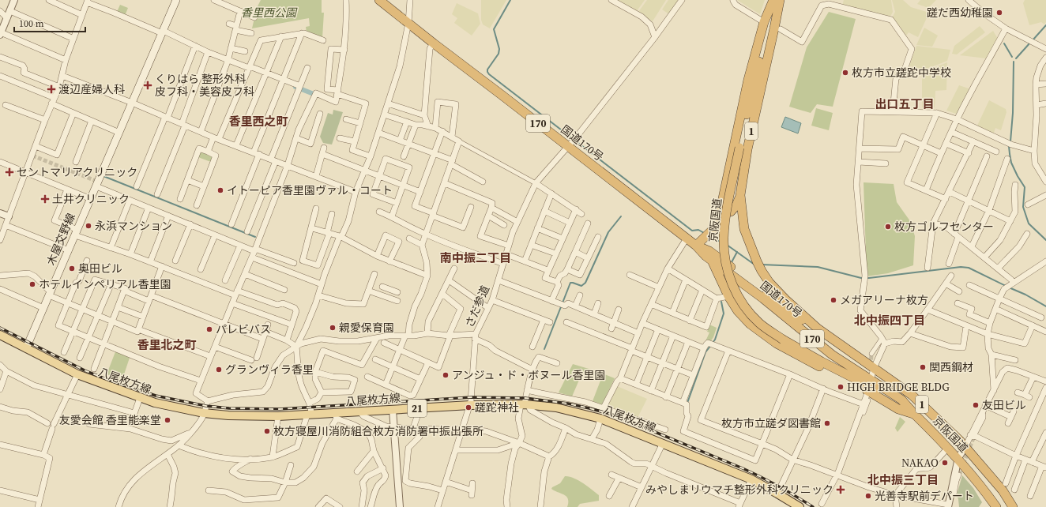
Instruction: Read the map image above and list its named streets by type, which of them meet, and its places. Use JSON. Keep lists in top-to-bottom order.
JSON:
{
  "streets": {
    "highway": [
      "170",
      "1",
      "国道170号",
      "京阪国道"
    ],
    "main road": ["木屋交野線", "八尾枚方線", "21"],
    "street": ["さだ参道"]
  },
  "crossings": [
    ["国道170号", "京阪国道"],
    ["国道170号", "さだ参道"],
    ["木屋交野線", "八尾枚方線"],
    ["さだ参道", "八尾枚方線"]
  ],
  "districts": [
    "出口五丁目",
    "香里西之町",
    "南中振二丁目",
    "北中振四丁目",
    "香里北之町",
    "北中振三丁目"
  ],
  "parks": ["香里西公園"],
  "places": {
    "other": [
      "蹉だ西幼稚園",
      "枚方市立蹉跎中学校",
      "イトーピア香里園ヴァル・コート",
      "永浜マンション",
      "枚方ゴルフセンター",
      "奥田ビル",
      "ホテルインペリアル香里園",
      "メガアリーナ枚方",
      "親愛保育園",
      "パレビバス",
      "関西鋼材",
      "グランヴィラ香里",
      "アンジュ・ド・ボヌール香里園",
      "HIGH BRIDGE BLDG",
      "友田ビル",
      "蹉跎神社",
      "友愛会館 香里能楽堂",
      "枚方市立蹉ダ図書館",
      "枚方寝屋川消防組合枚方消防署中振出張所",
      "NAKAO",
      "光善寺駅前デパート"
    ],
    "health": [
      "くりはら 整形外科 皮フ科・美容皮フ科",
      "渡辺産婦人科",
      "セントマリアクリニック",
      "土井クリニック",
      "みやしまリウマチ整形外科クリニック"
    ]
  },
  "scale_bar": "100 m"
}
